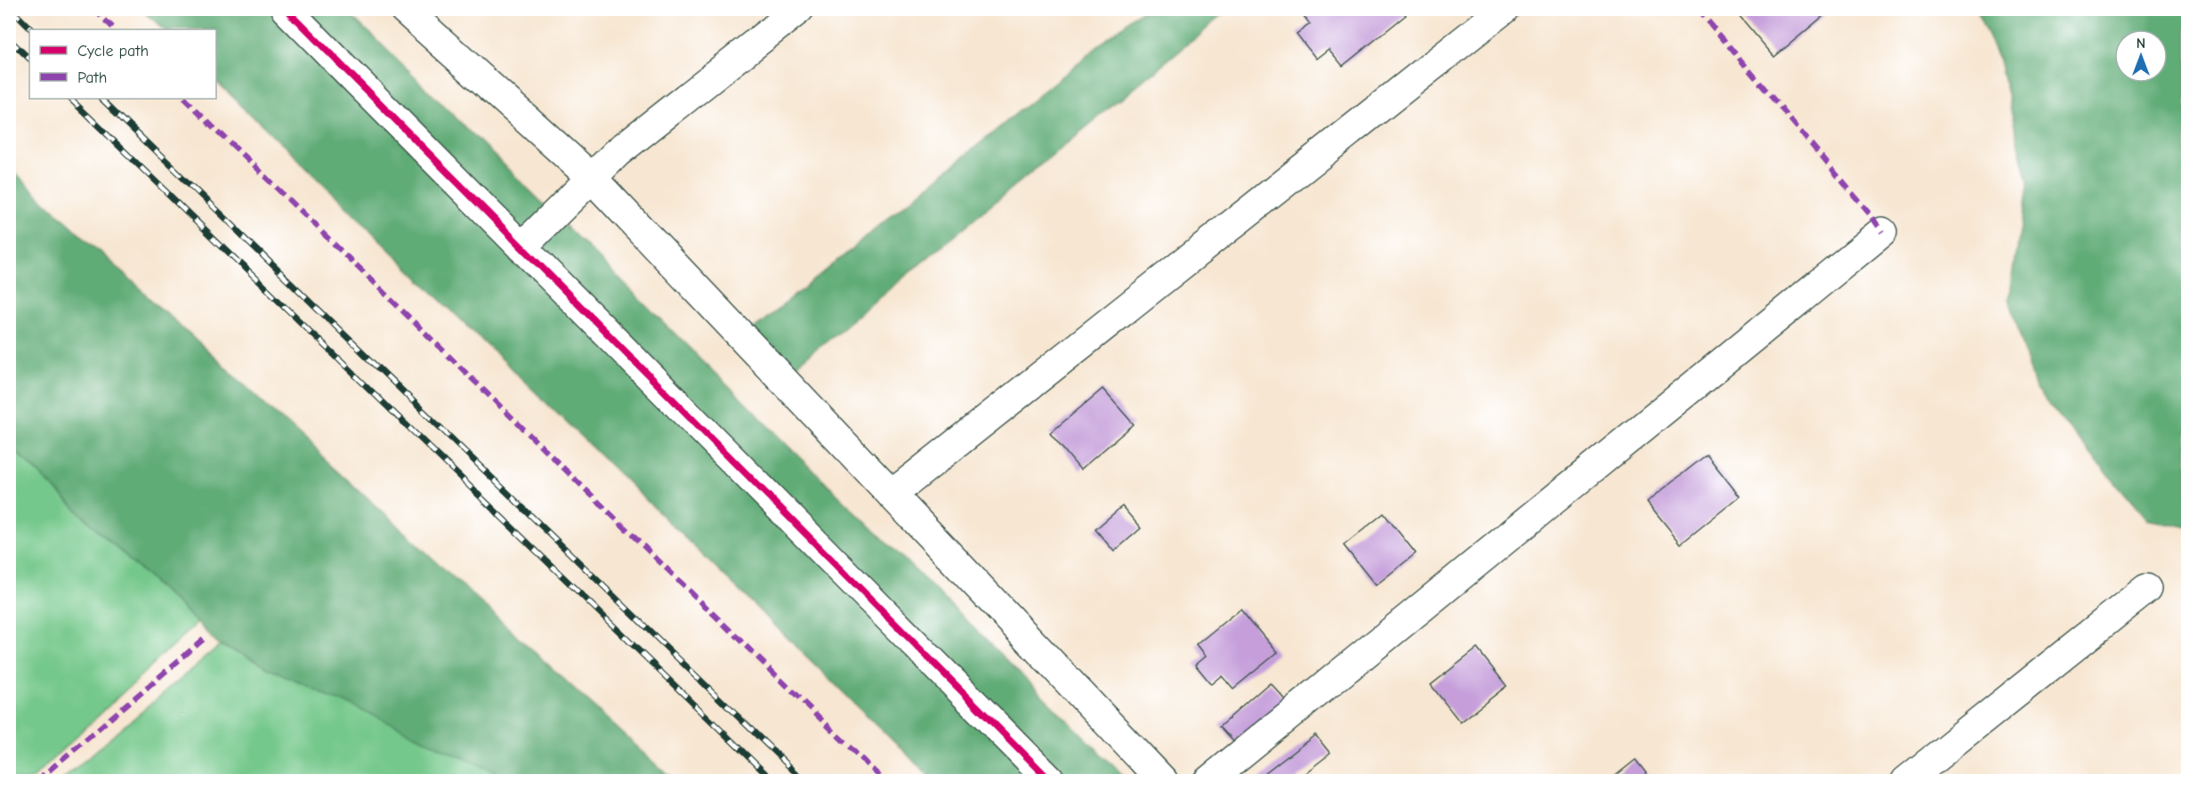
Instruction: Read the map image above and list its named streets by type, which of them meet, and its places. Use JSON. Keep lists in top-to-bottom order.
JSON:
{
  "legend": ["Cycle path", "Path"],
  "north": "top"
}
